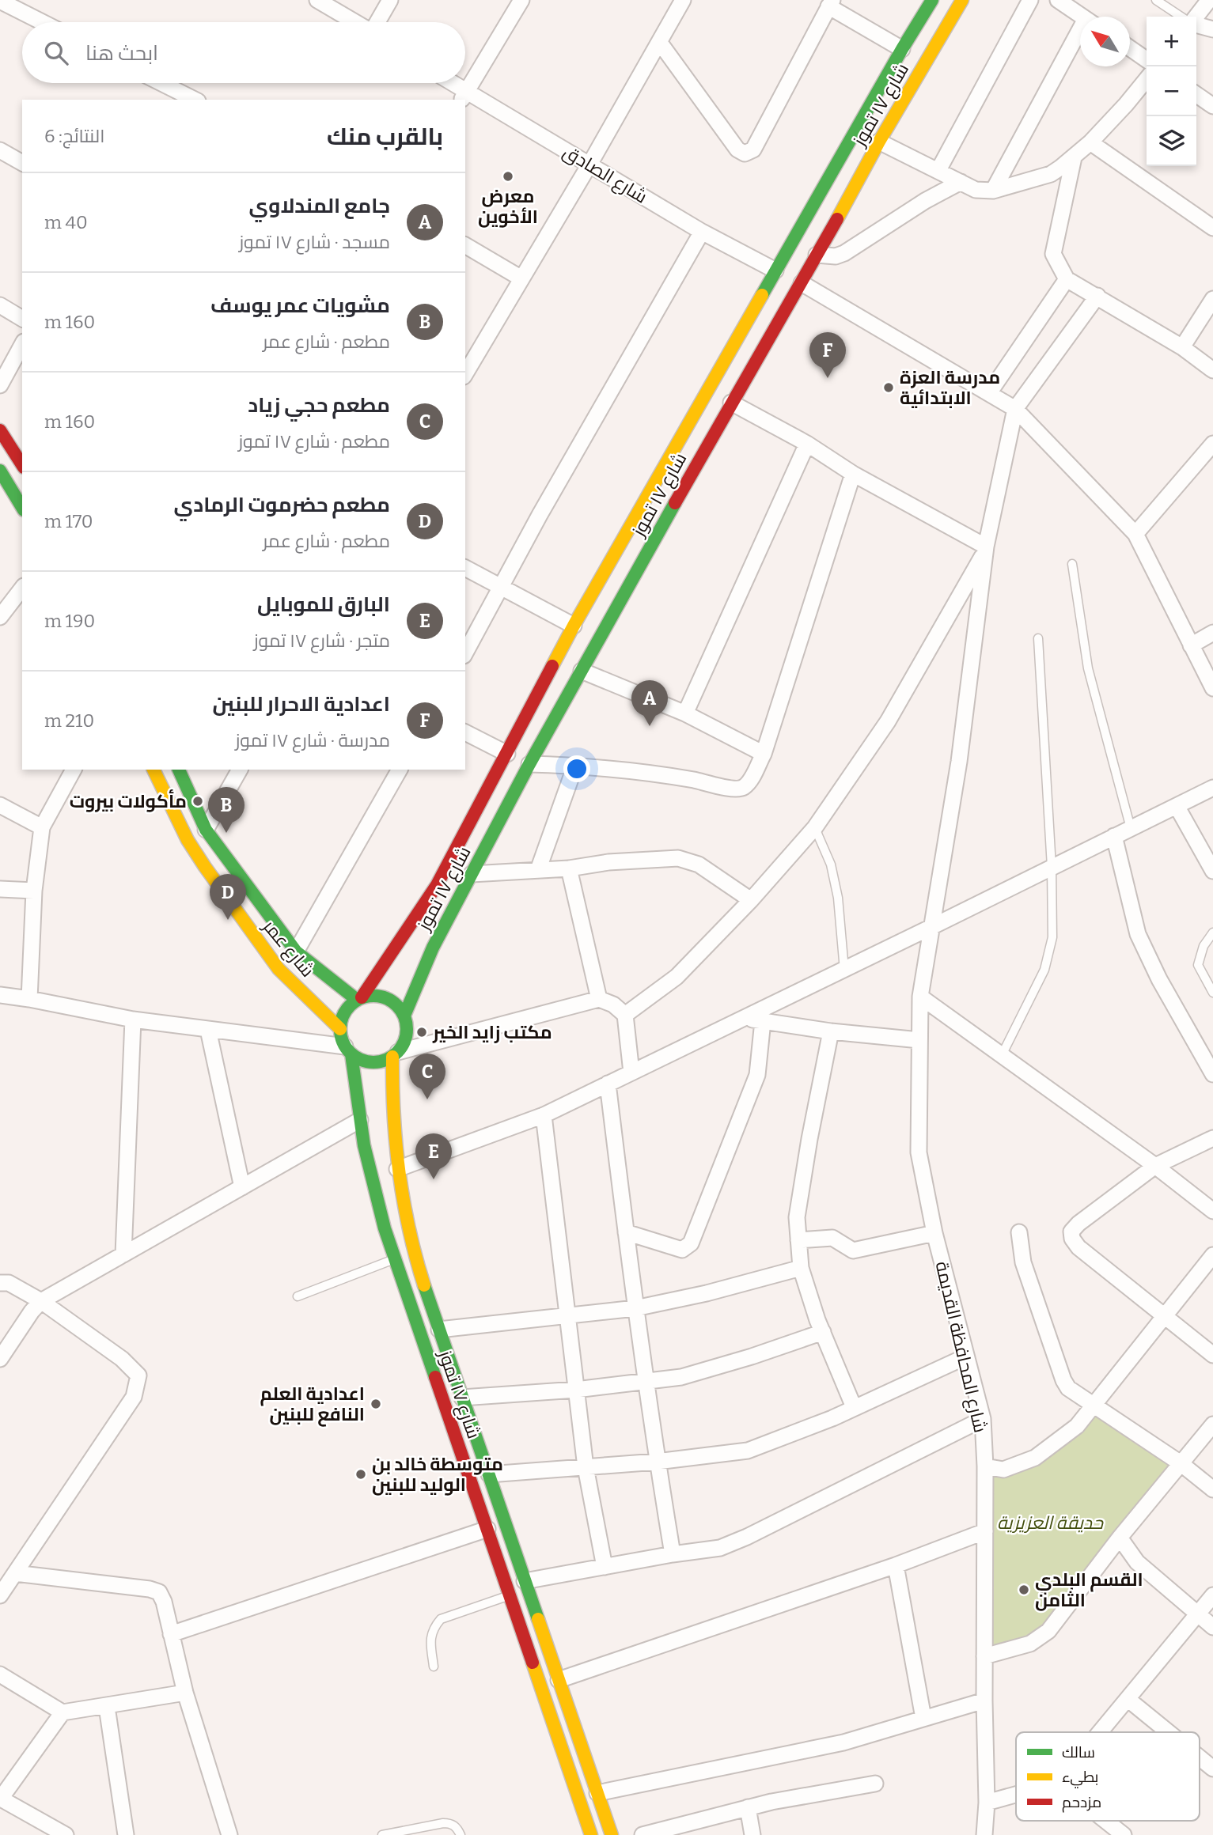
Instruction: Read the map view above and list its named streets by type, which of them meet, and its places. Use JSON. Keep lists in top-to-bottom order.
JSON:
{
  "streets": {
    "main road": ["شارع ١٧ تموز", "شارع عمر"],
    "street": ["شارع الصادق", "شارع المحافظة القديمة"]
  },
  "crossings": [
    ["شارع ١٧ تموز", "شارع الصادق"],
    ["شارع ١٧ تموز", "شارع عمر"]
  ],
  "parks": ["حديقة العزيزية"],
  "places": [
    "معرض الأخوين",
    "مدرسة العزة الابتدائية",
    "مأكولات بيروت",
    "مكتب زايد الخير",
    "اعدادية العلم النافع للبنين",
    "متوسطة خالد بن الوليد للبنين",
    "القسم البلدي الثامن"
  ],
  "legend": ["سالك", "بطيء", "مزدحم"],
  "north": "top left",
  "page": {
    "map_buttons": ["+", "−"],
    "search": "ابحث هنا",
    "heading": ["بالقرب منك", "النتائج: 6"],
    "list": [
      {
        "mark": "A",
        "name": "جامع المندلاوي",
        "note": "مسجد · شارع ١٧ تموز",
        "value": "40 m"
      },
      {
        "mark": "B",
        "name": "مشويات عمر يوسف",
        "note": "مطعم · شارع عمر",
        "value": "160 m"
      },
      {
        "mark": "C",
        "name": "مطعم حجي زياد",
        "note": "مطعم · شارع ١٧ تموز",
        "value": "160 m"
      },
      {
        "mark": "D",
        "name": "مطعم حضرموت الرمادي",
        "note": "مطعم · شارع عمر",
        "value": "170 m"
      },
      {
        "mark": "E",
        "name": "البارق للموبايل",
        "note": "متجر · شارع ١٧ تموز",
        "value": "190 m"
      },
      {
        "mark": "F",
        "name": "اعدادية الاحرار للبنين",
        "note": "مدرسة · شارع ١٧ تموز",
        "value": "210 m"
      }
    ],
    "pins": [
      "F",
      "A",
      "B",
      "D",
      "C",
      "E"
    ]
  }
}
